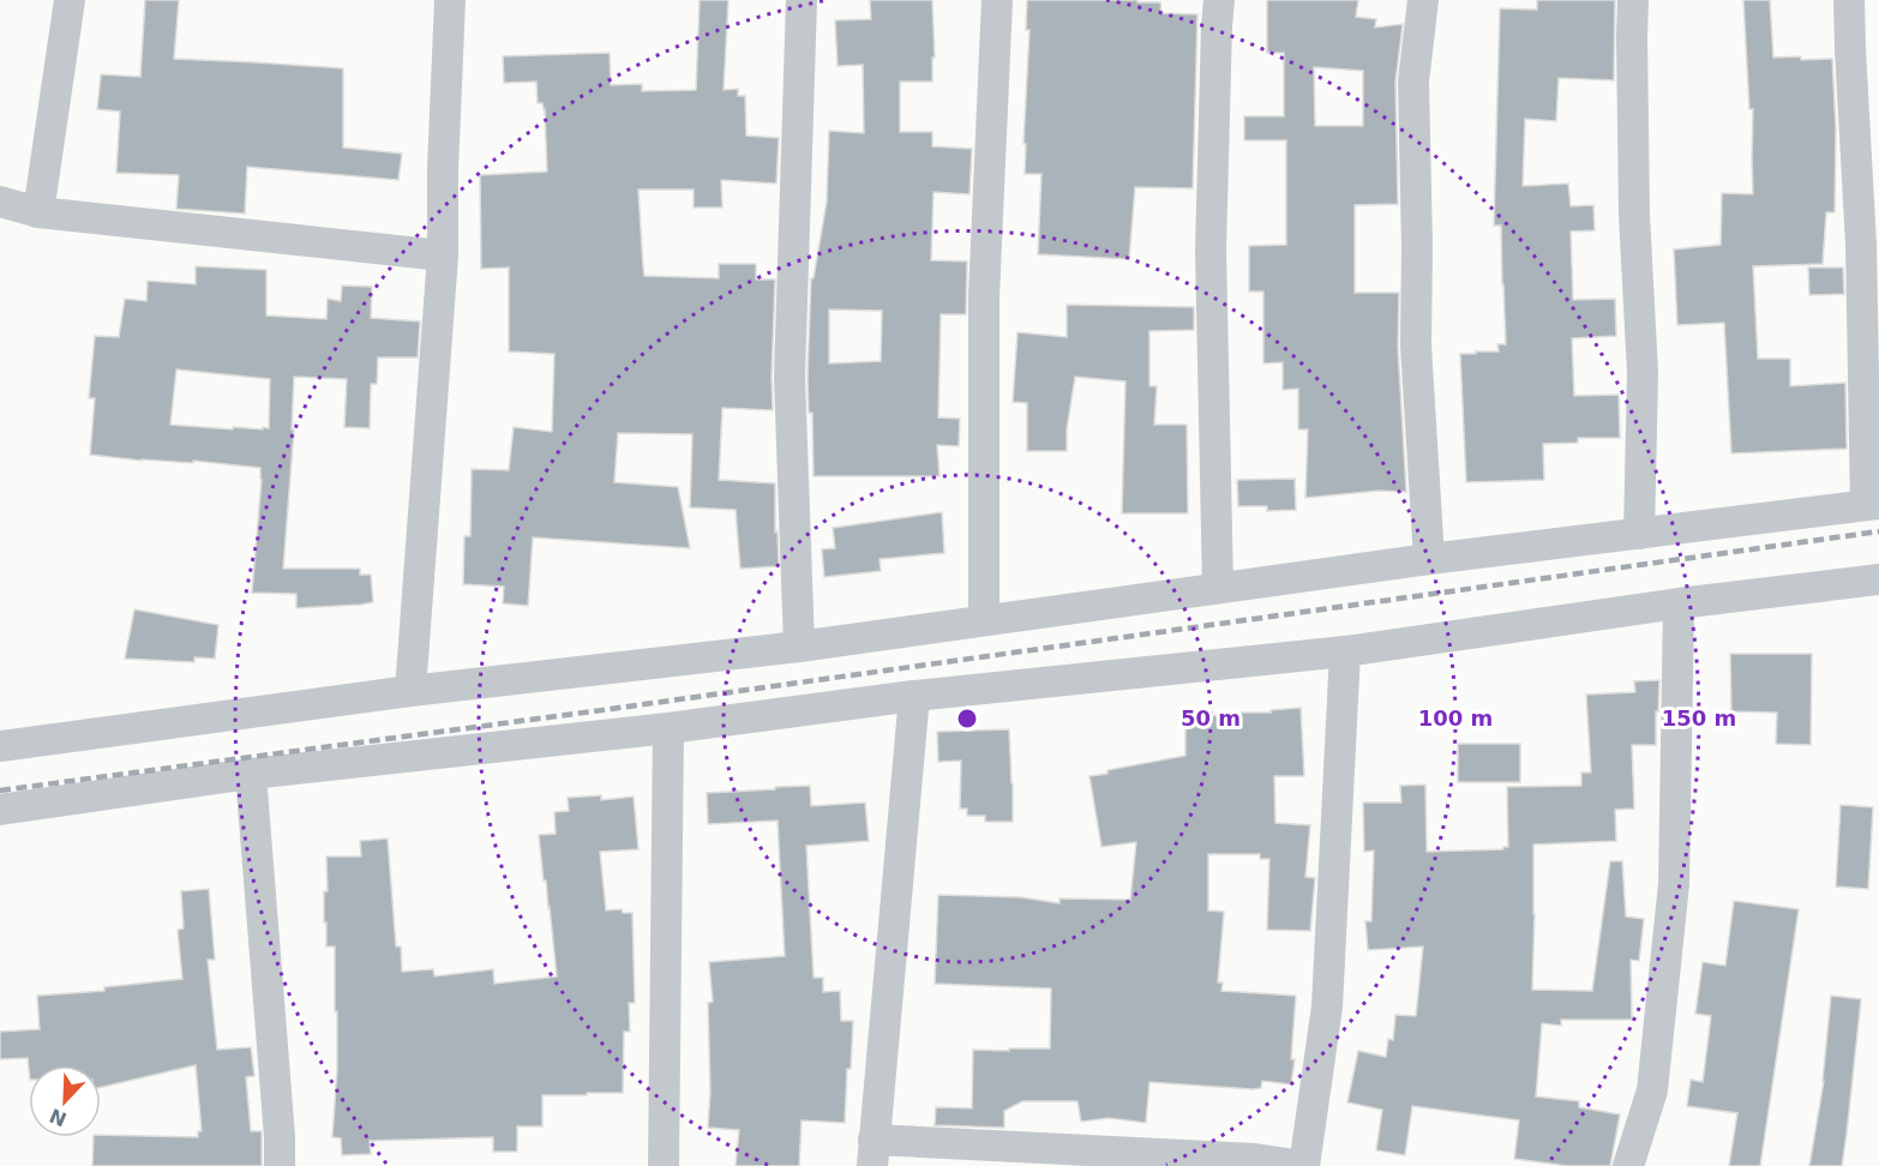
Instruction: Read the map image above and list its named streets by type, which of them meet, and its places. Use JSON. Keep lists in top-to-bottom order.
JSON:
{
  "north": "bottom left",
  "rings": ["50 m", "100 m", "150 m"]
}
